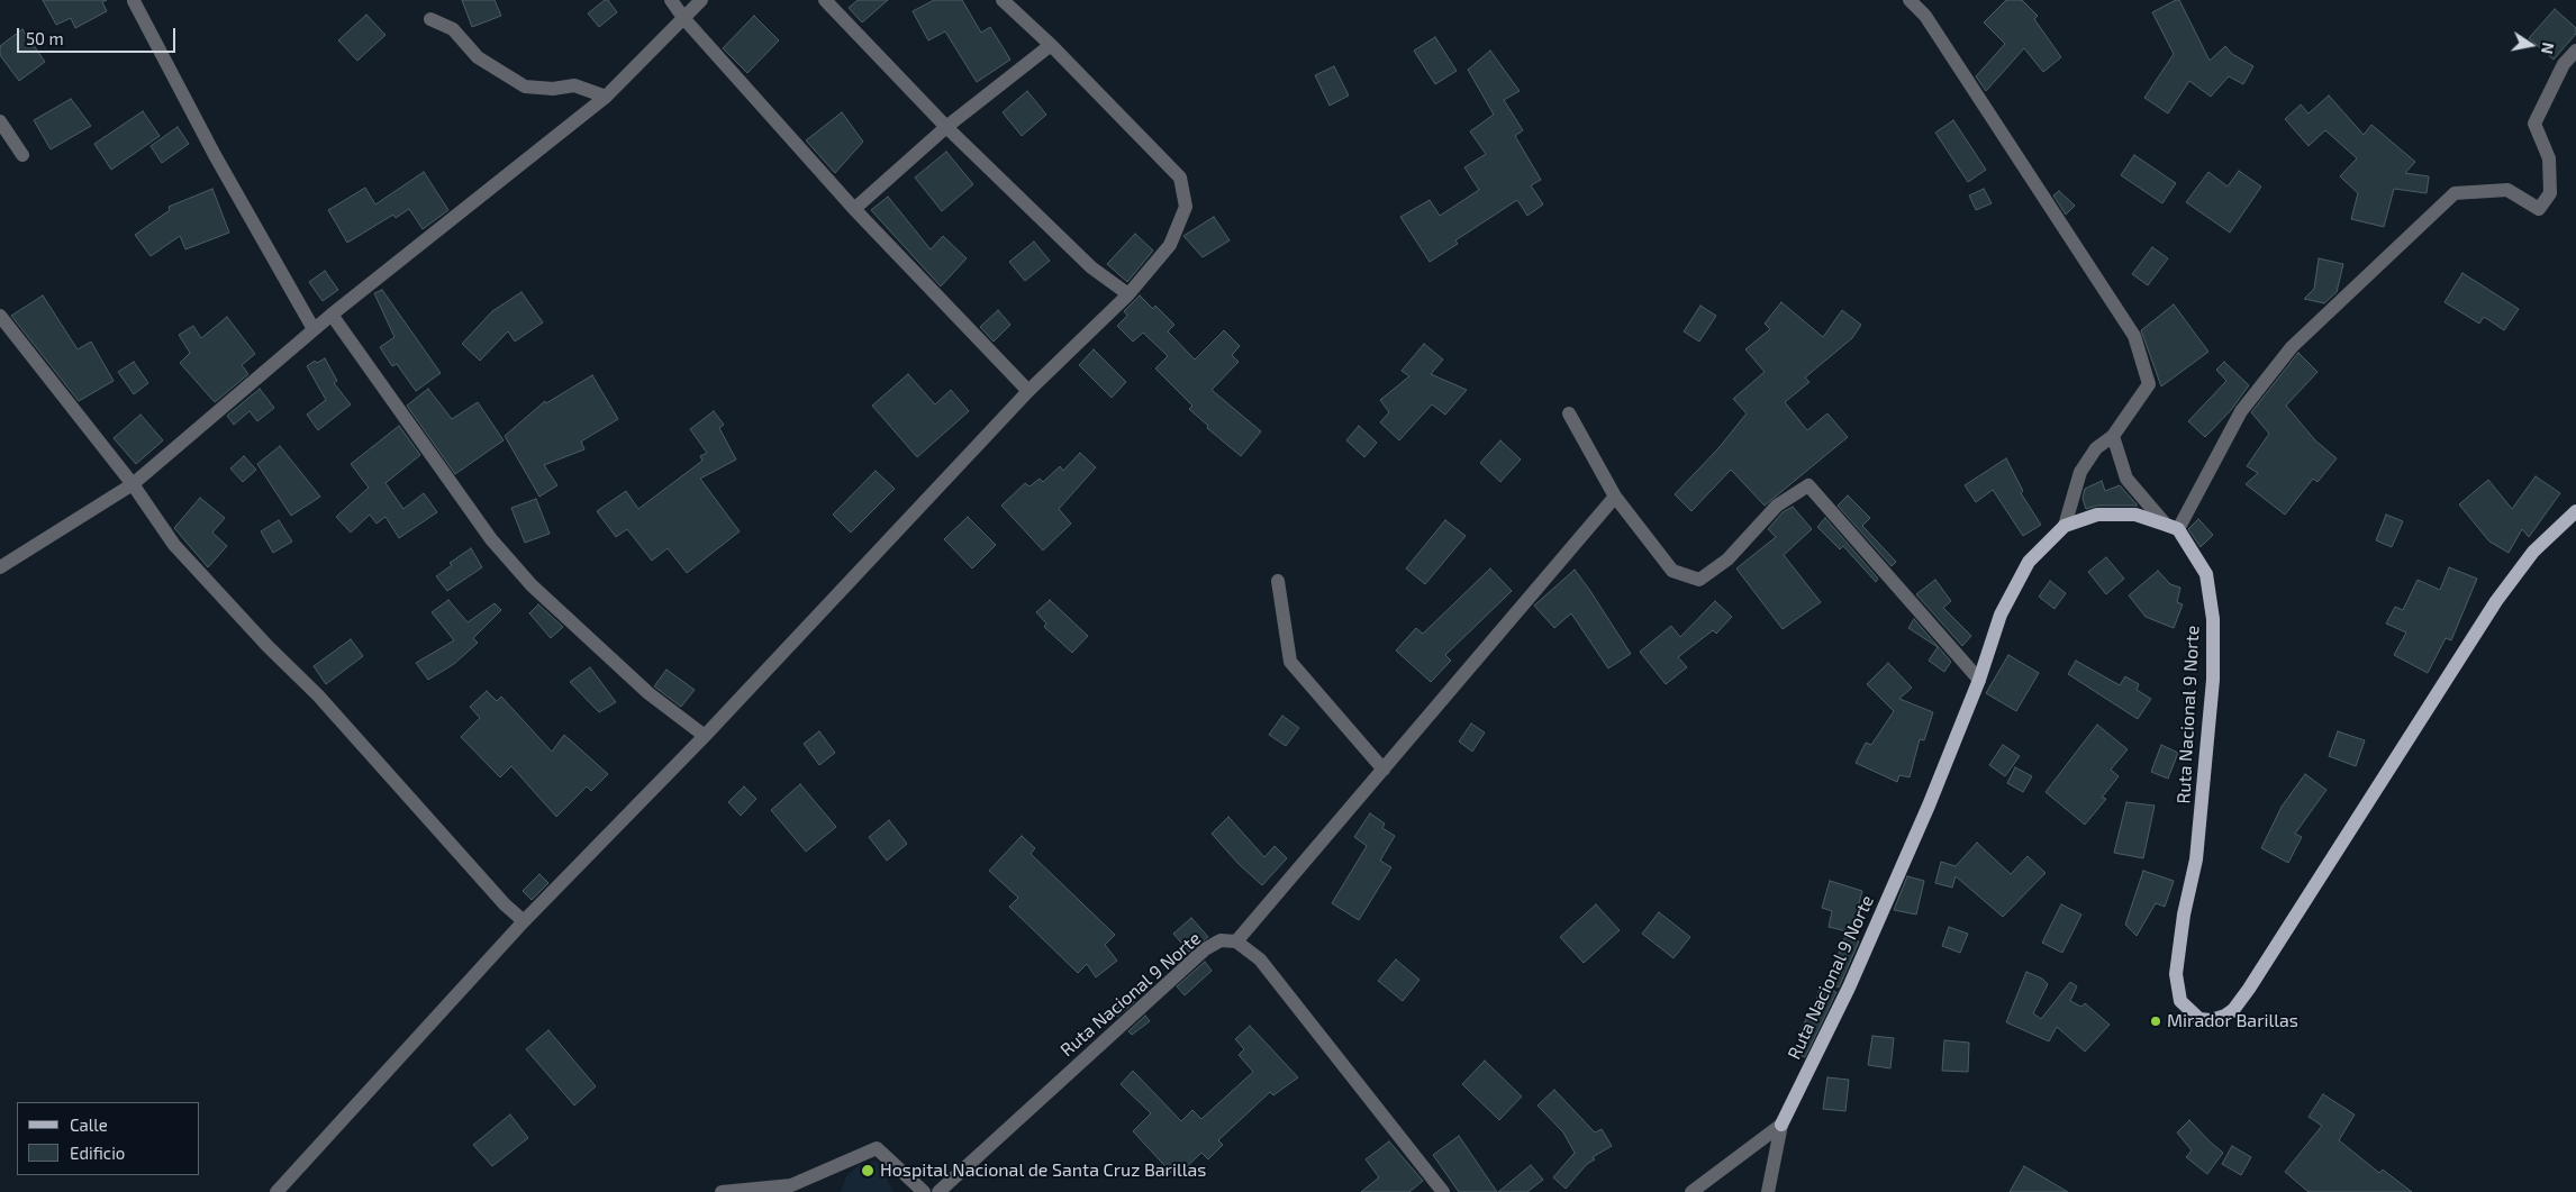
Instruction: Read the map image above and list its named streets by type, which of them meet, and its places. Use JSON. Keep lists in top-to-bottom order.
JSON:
{
  "streets": {
    "main road": ["Ruta Nacional 9 Norte"]
  },
  "places": ["Mirador Barillas", "Hospital Nacional de Santa Cruz Barillas"],
  "legend": ["Calle", "Edificio"],
  "scale_bar": "50 m",
  "north": "right"
}
